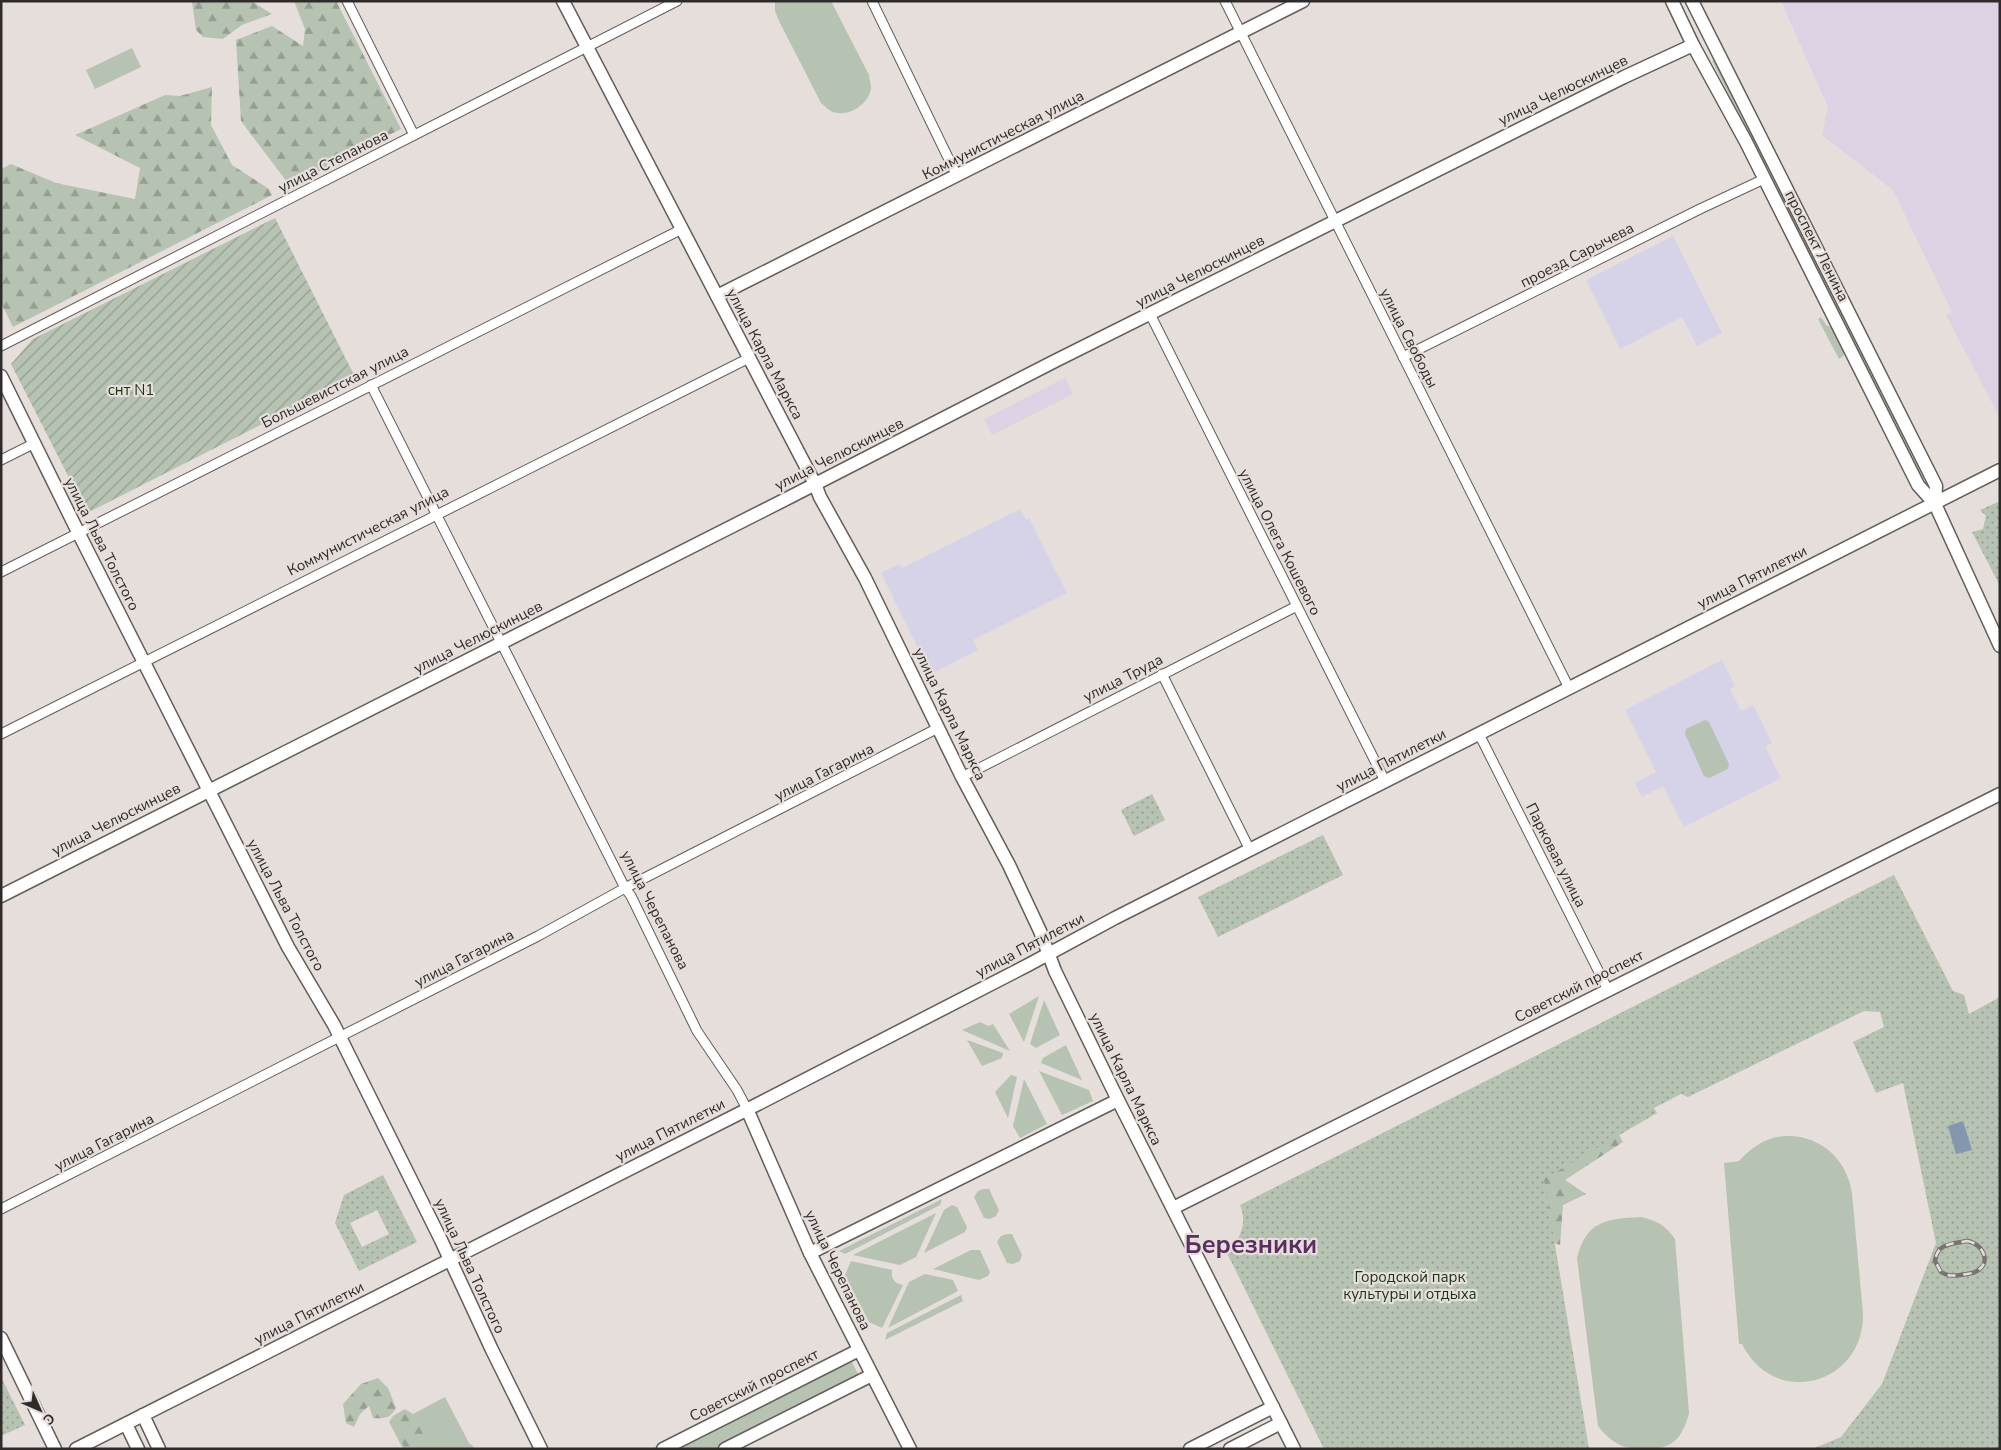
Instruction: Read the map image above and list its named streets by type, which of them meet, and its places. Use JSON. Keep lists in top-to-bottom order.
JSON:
{
  "streets": {
    "main road": [
      "улица Челюскинцев",
      "Коммунистическая улица",
      "проспект Ленина",
      "улица Карла Маркса",
      "улица Льва Толстого",
      "улица Пятилетки",
      "улица Черепанова",
      "Советский проспект"
    ],
    "street": [
      "улица Степанова",
      "проезд Сарычева",
      "улица Свободы",
      "Большевистская улица",
      "улица Олега Кошевого",
      "улица Труда",
      "улица Гагарина",
      "Парковая улица"
    ]
  },
  "crossings": [
    ["улица Челюскинцев", "проспект Ленина"],
    ["улица Челюскинцев", "улица Свободы"],
    ["улица Челюскинцев", "улица Карла Маркса"],
    ["улица Челюскинцев", "улица Олега Кошевого"],
    ["улица Челюскинцев", "улица Льва Толстого"],
    ["улица Челюскинцев", "улица Черепанова"],
    ["Коммунистическая улица", "улица Свободы"],
    ["Коммунистическая улица", "улица Карла Маркса"],
    ["Коммунистическая улица", "улица Льва Толстого"],
    ["Коммунистическая улица", "улица Черепанова"],
    ["улица Степанова", "улица Карла Маркса"],
    ["проспект Ленина", "проезд Сарычева"],
    ["проспект Ленина", "улица Пятилетки"],
    ["проезд Сарычева", "улица Свободы"],
    ["улица Свободы", "улица Пятилетки"],
    ["улица Карла Маркса", "Большевистская улица"],
    ["улица Карла Маркса", "улица Пятилетки"],
    ["улица Карла Маркса", "улица Труда"],
    ["улица Карла Маркса", "улица Гагарина"],
    ["улица Карла Маркса", "Советский проспект"],
    ["Большевистская улица", "улица Льва Толстого"],
    ["Большевистская улица", "улица Черепанова"],
    ["улица Олега Кошевого", "улица Пятилетки"],
    ["улица Олега Кошевого", "улица Труда"],
    ["улица Льва Толстого", "улица Пятилетки"],
    ["улица Льва Толстого", "улица Гагарина"],
    ["улица Пятилетки", "Парковая улица"],
    ["улица Пятилетки", "улица Черепанова"],
    ["улица Гагарина", "улица Черепанова"],
    ["Парковая улица", "Советский проспект"],
    ["улица Черепанова", "Советский проспект"]
  ],
  "districts": ["Березники"],
  "parks": ["снт N1", "Городской парк культуры и отдыха"],
  "north": "bottom right"
}
